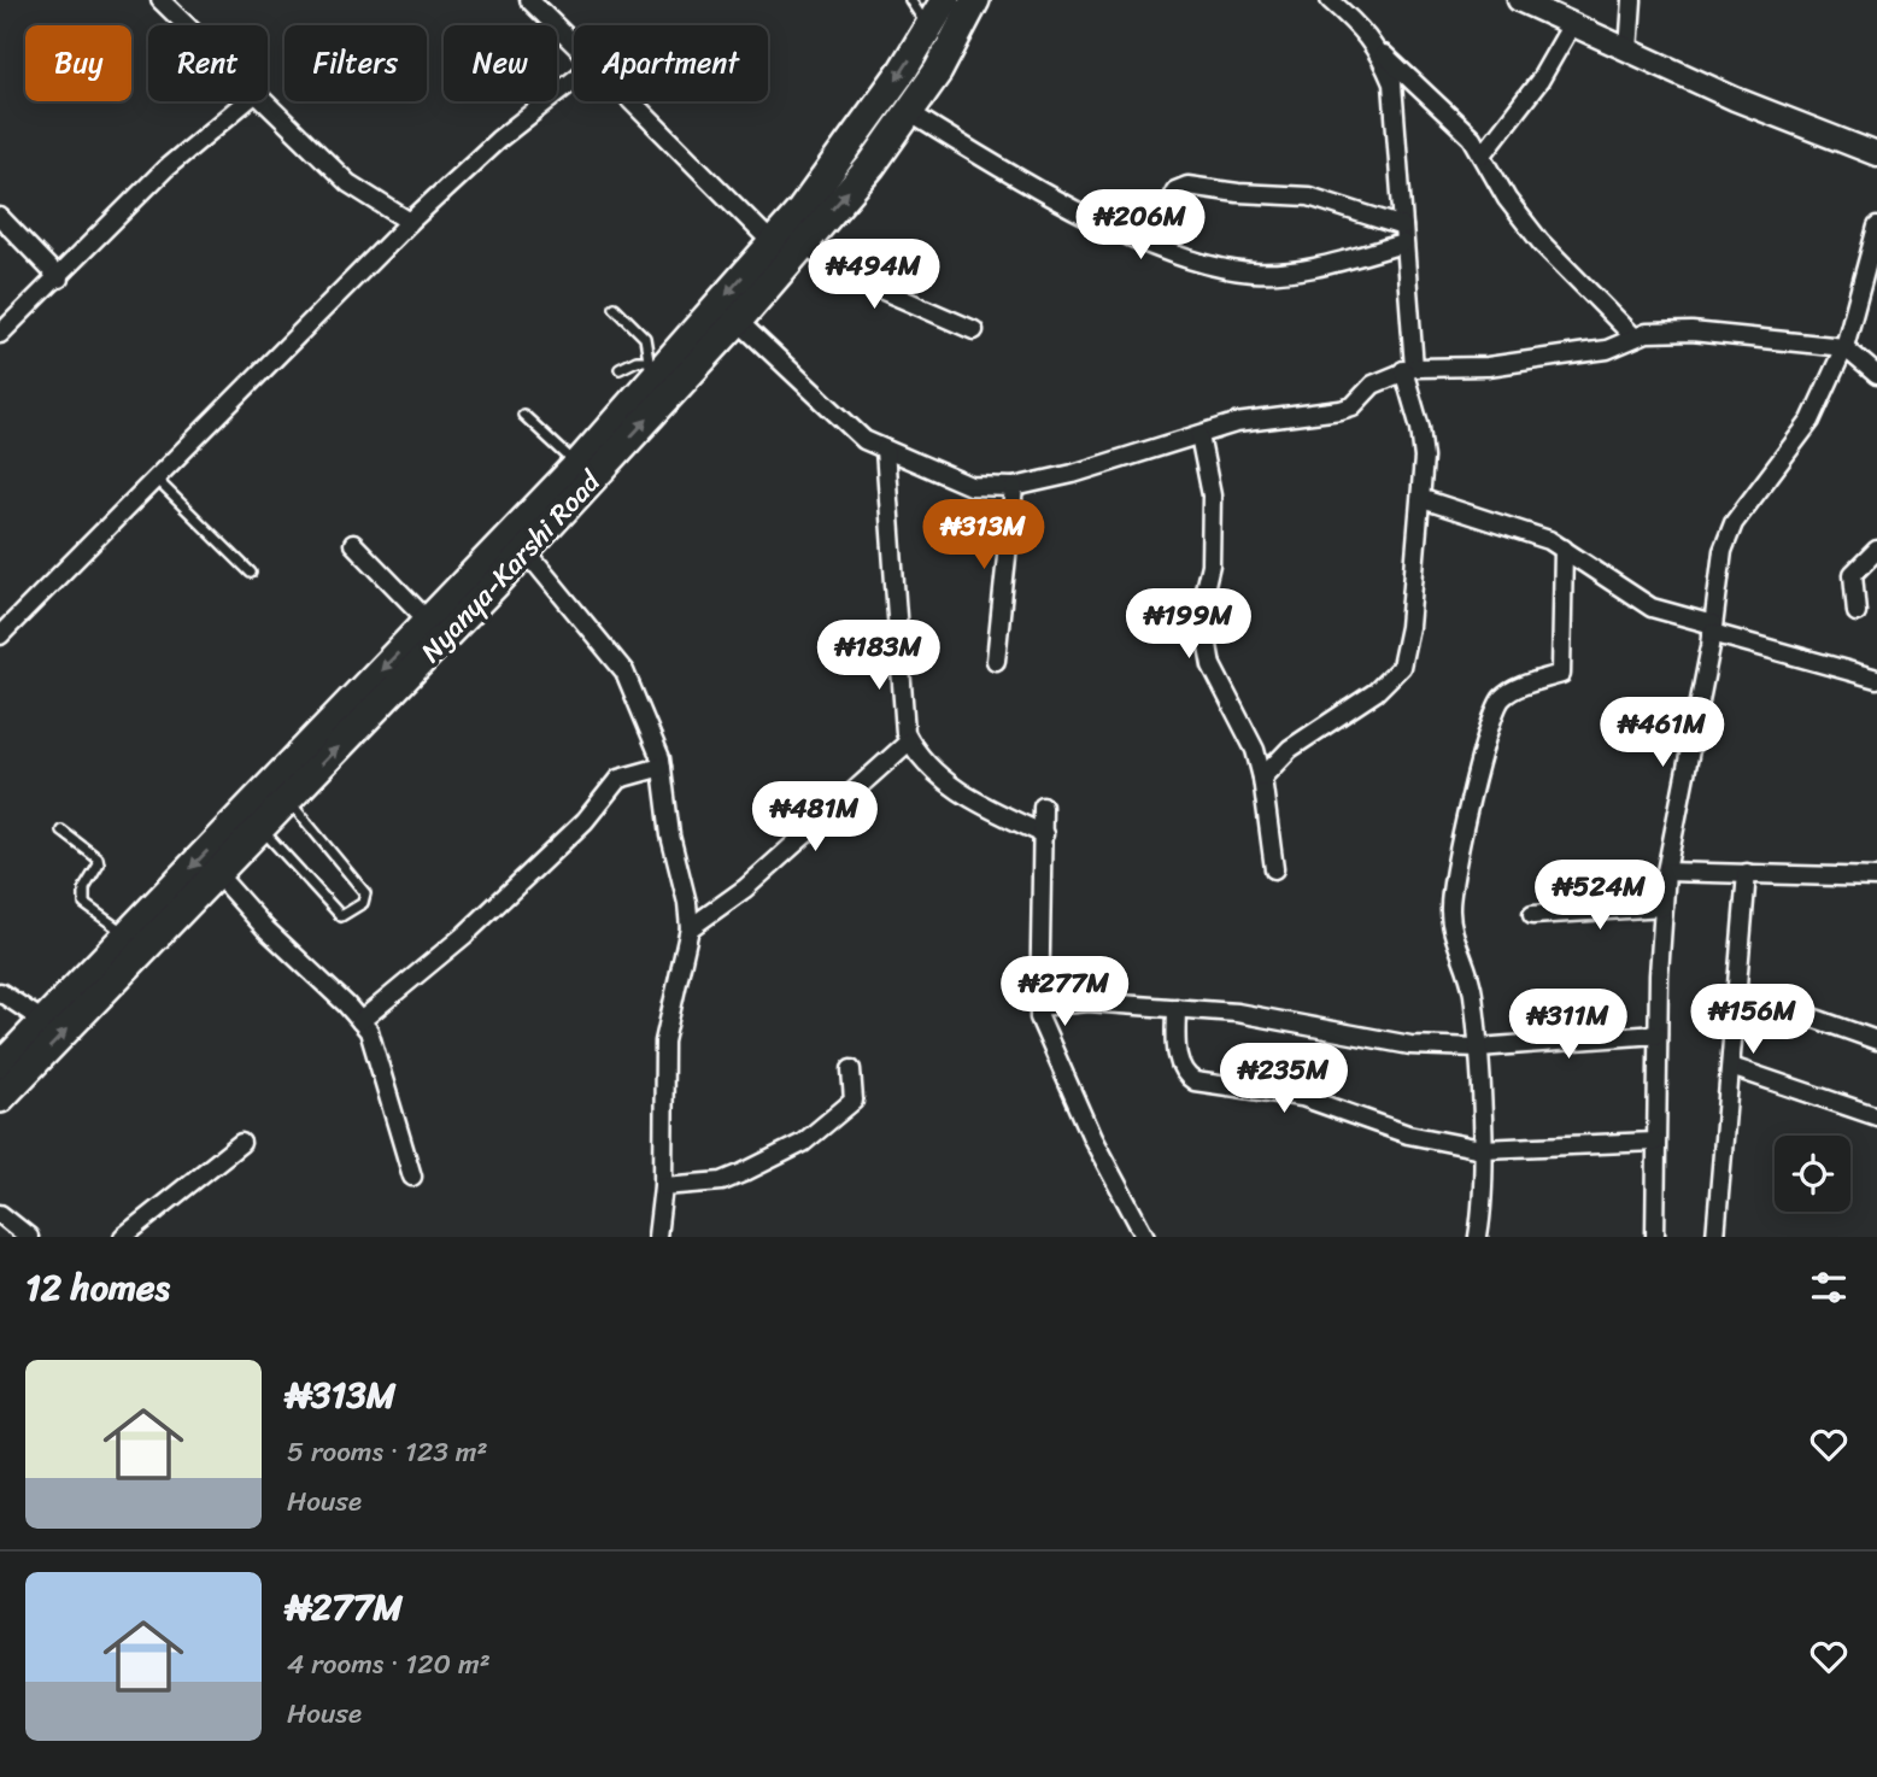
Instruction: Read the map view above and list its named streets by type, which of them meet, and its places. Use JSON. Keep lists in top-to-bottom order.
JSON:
{
  "streets": {
    "main road": ["Nyanya-Karshi Road"]
  },
  "page": {
    "chip": [
      "Buy",
      "Rent",
      "Filters",
      "New",
      "Apartment"
    ],
    "price": [
      "₦206M",
      "₦494M",
      "₦313M",
      "₦199M",
      "₦183M",
      "₦461M",
      "₦481M",
      "₦524M",
      "₦277M",
      "₦156M",
      "₦311M",
      "₦235M"
    ],
    "heading": "12 homes",
    "list": [
      {
        "name": "₦313M",
        "note": "5 rooms · 123 m² · House"
      },
      {
        "name": "₦277M",
        "note": "4 rooms · 120 m² · House"
      }
    ]
  }
}
